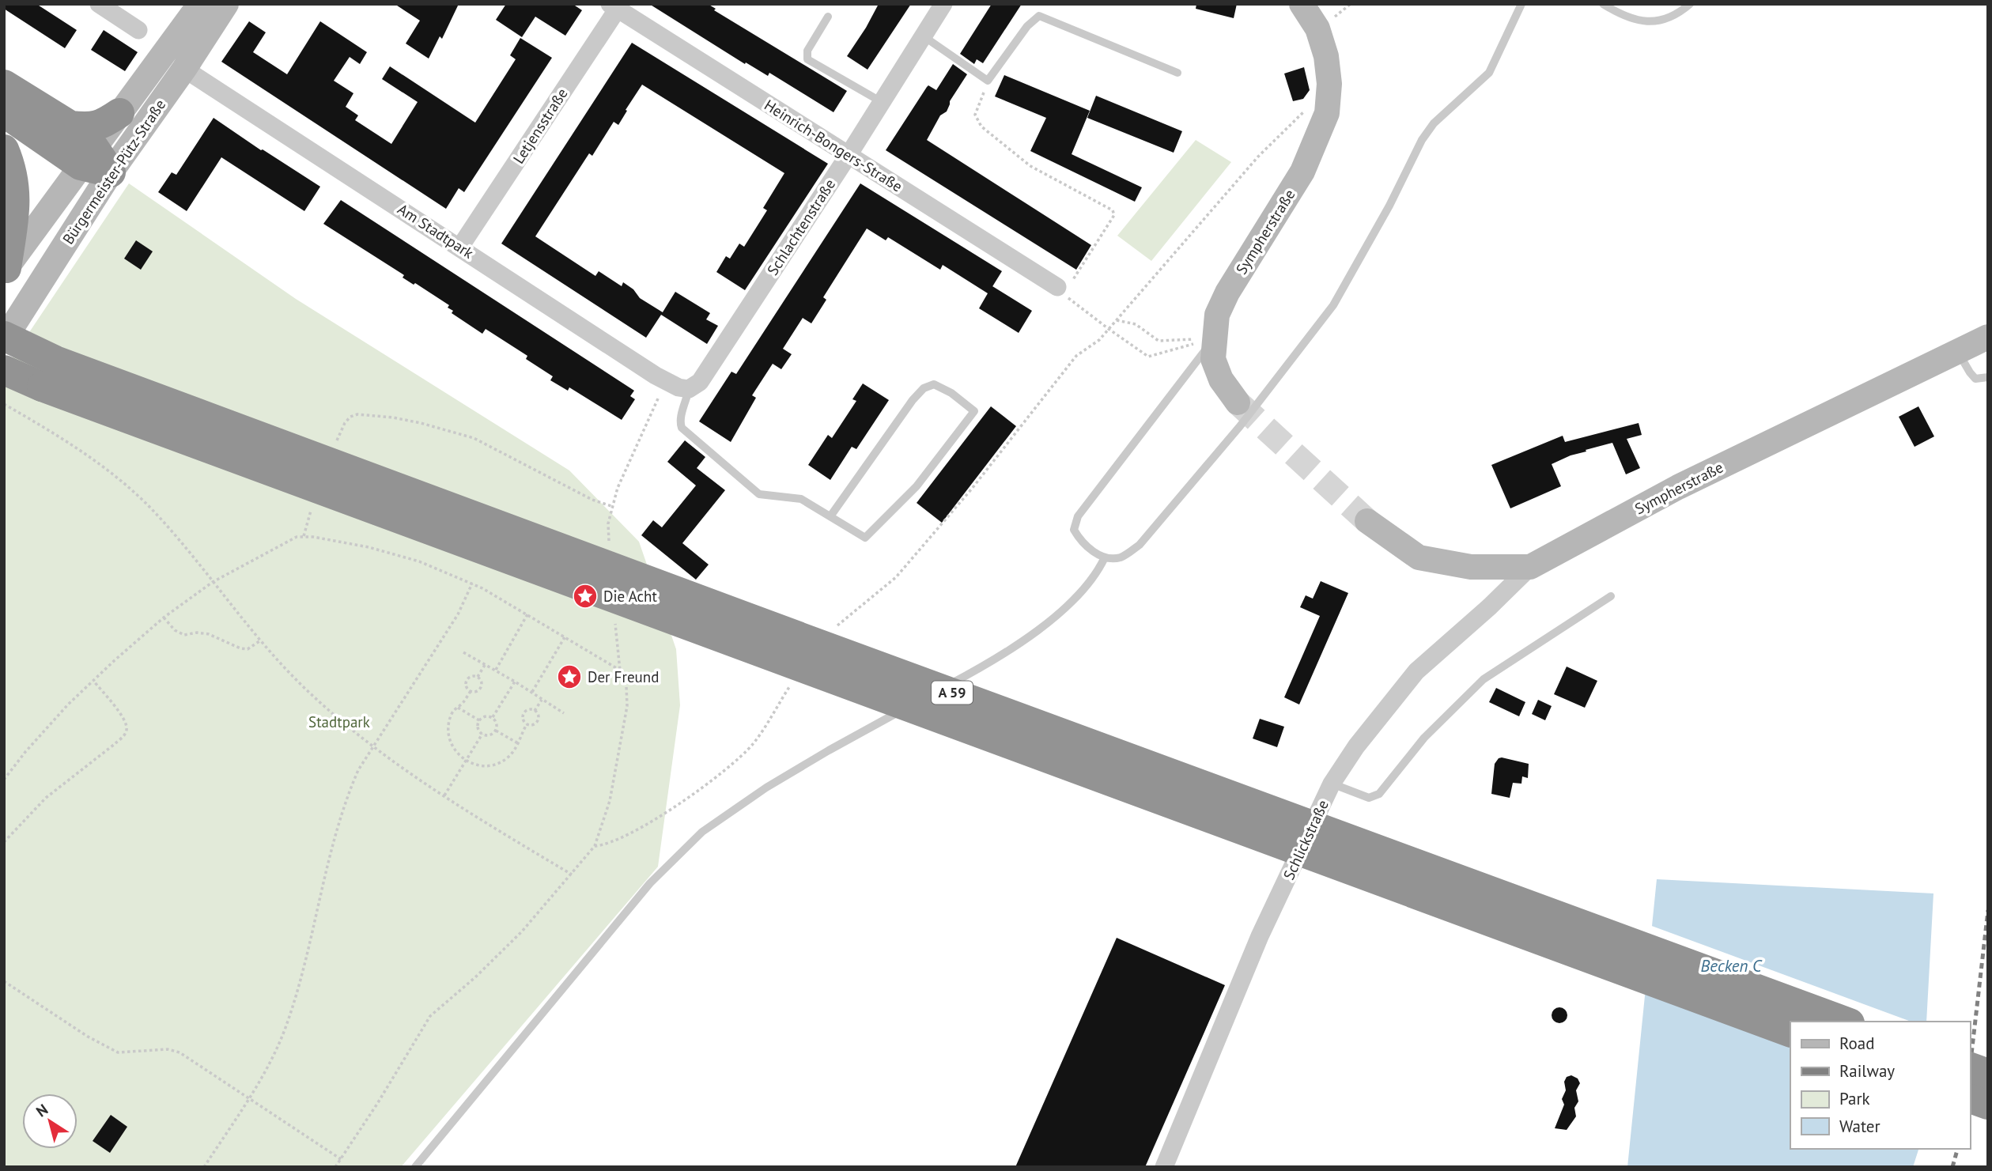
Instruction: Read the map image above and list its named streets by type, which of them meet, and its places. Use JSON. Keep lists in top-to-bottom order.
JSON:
{
  "streets": {
    "highway": ["A 59"],
    "street": [
      "Letjensstraße",
      "Heinrich-Bongers-Straße",
      "Bürgermeister-Pütz-Straße",
      "Schlachtenstraße",
      "Am Stadtpark",
      "Sympherstraße",
      "Schlickstraße"
    ]
  },
  "crossings": [
    ["Letjensstraße", "Heinrich-Bongers-Straße"],
    ["Letjensstraße", "Am Stadtpark"],
    ["Heinrich-Bongers-Straße", "Schlachtenstraße"],
    ["Bürgermeister-Pütz-Straße", "Am Stadtpark"],
    ["Bürgermeister-Pütz-Straße", "A 59"],
    ["Schlachtenstraße", "Am Stadtpark"],
    ["Sympherstraße", "Schlickstraße"]
  ],
  "water": ["Becken C"],
  "parks": ["Stadtpark"],
  "places": {
    "place": ["Die Acht", "Der Freund"]
  },
  "legend": [
    "Road",
    "Railway",
    "Park",
    "Water"
  ],
  "north": "top left"
}
